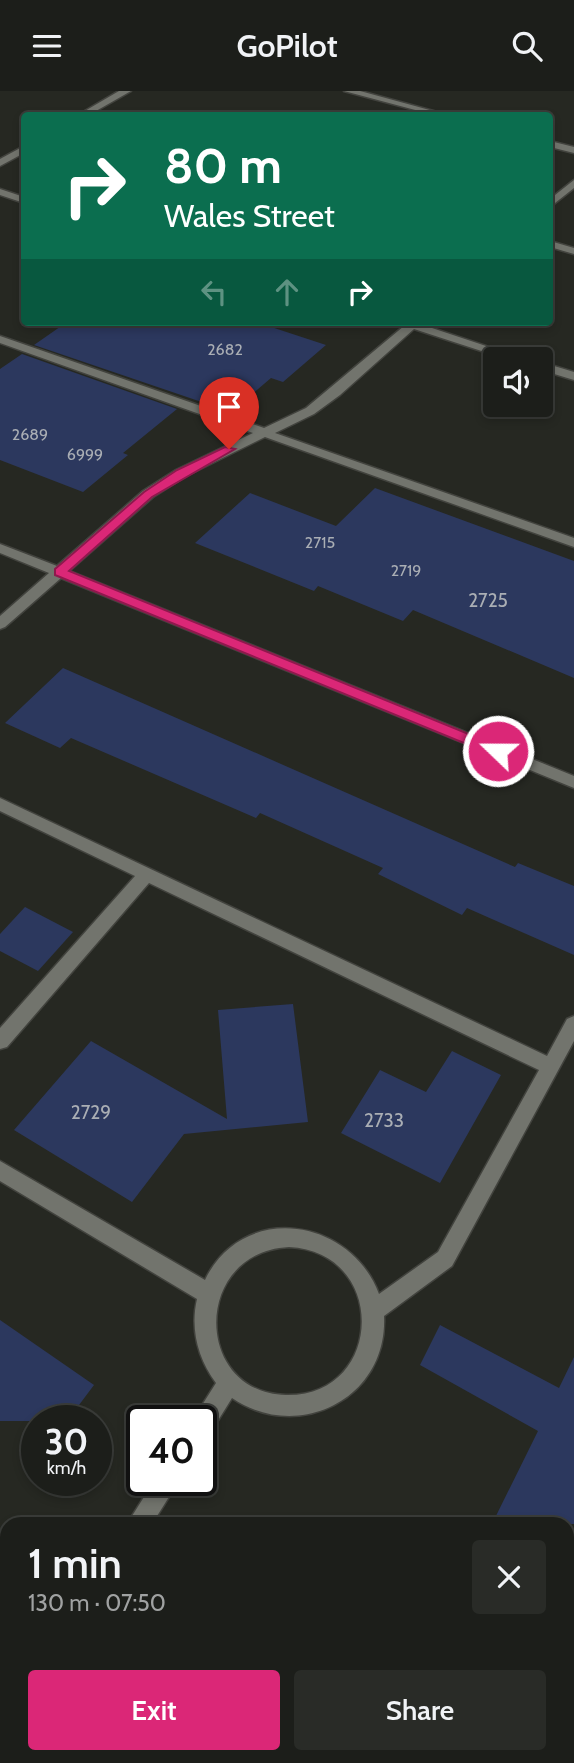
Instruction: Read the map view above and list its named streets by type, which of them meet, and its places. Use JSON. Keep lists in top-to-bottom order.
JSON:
{
  "house_numbers": [
    "2682",
    "2689",
    "6999",
    "2715",
    "2719",
    "2725",
    "2729",
    "2733"
  ],
  "page": {
    "header": "GoPilot",
    "turn": ["80 m", "Wales Street"],
    "speed": "30 km/h",
    "limit": "40",
    "heading": ["1 min", "130 m · 07:50"],
    "buttons": ["Exit", "Share"]
  }
}
